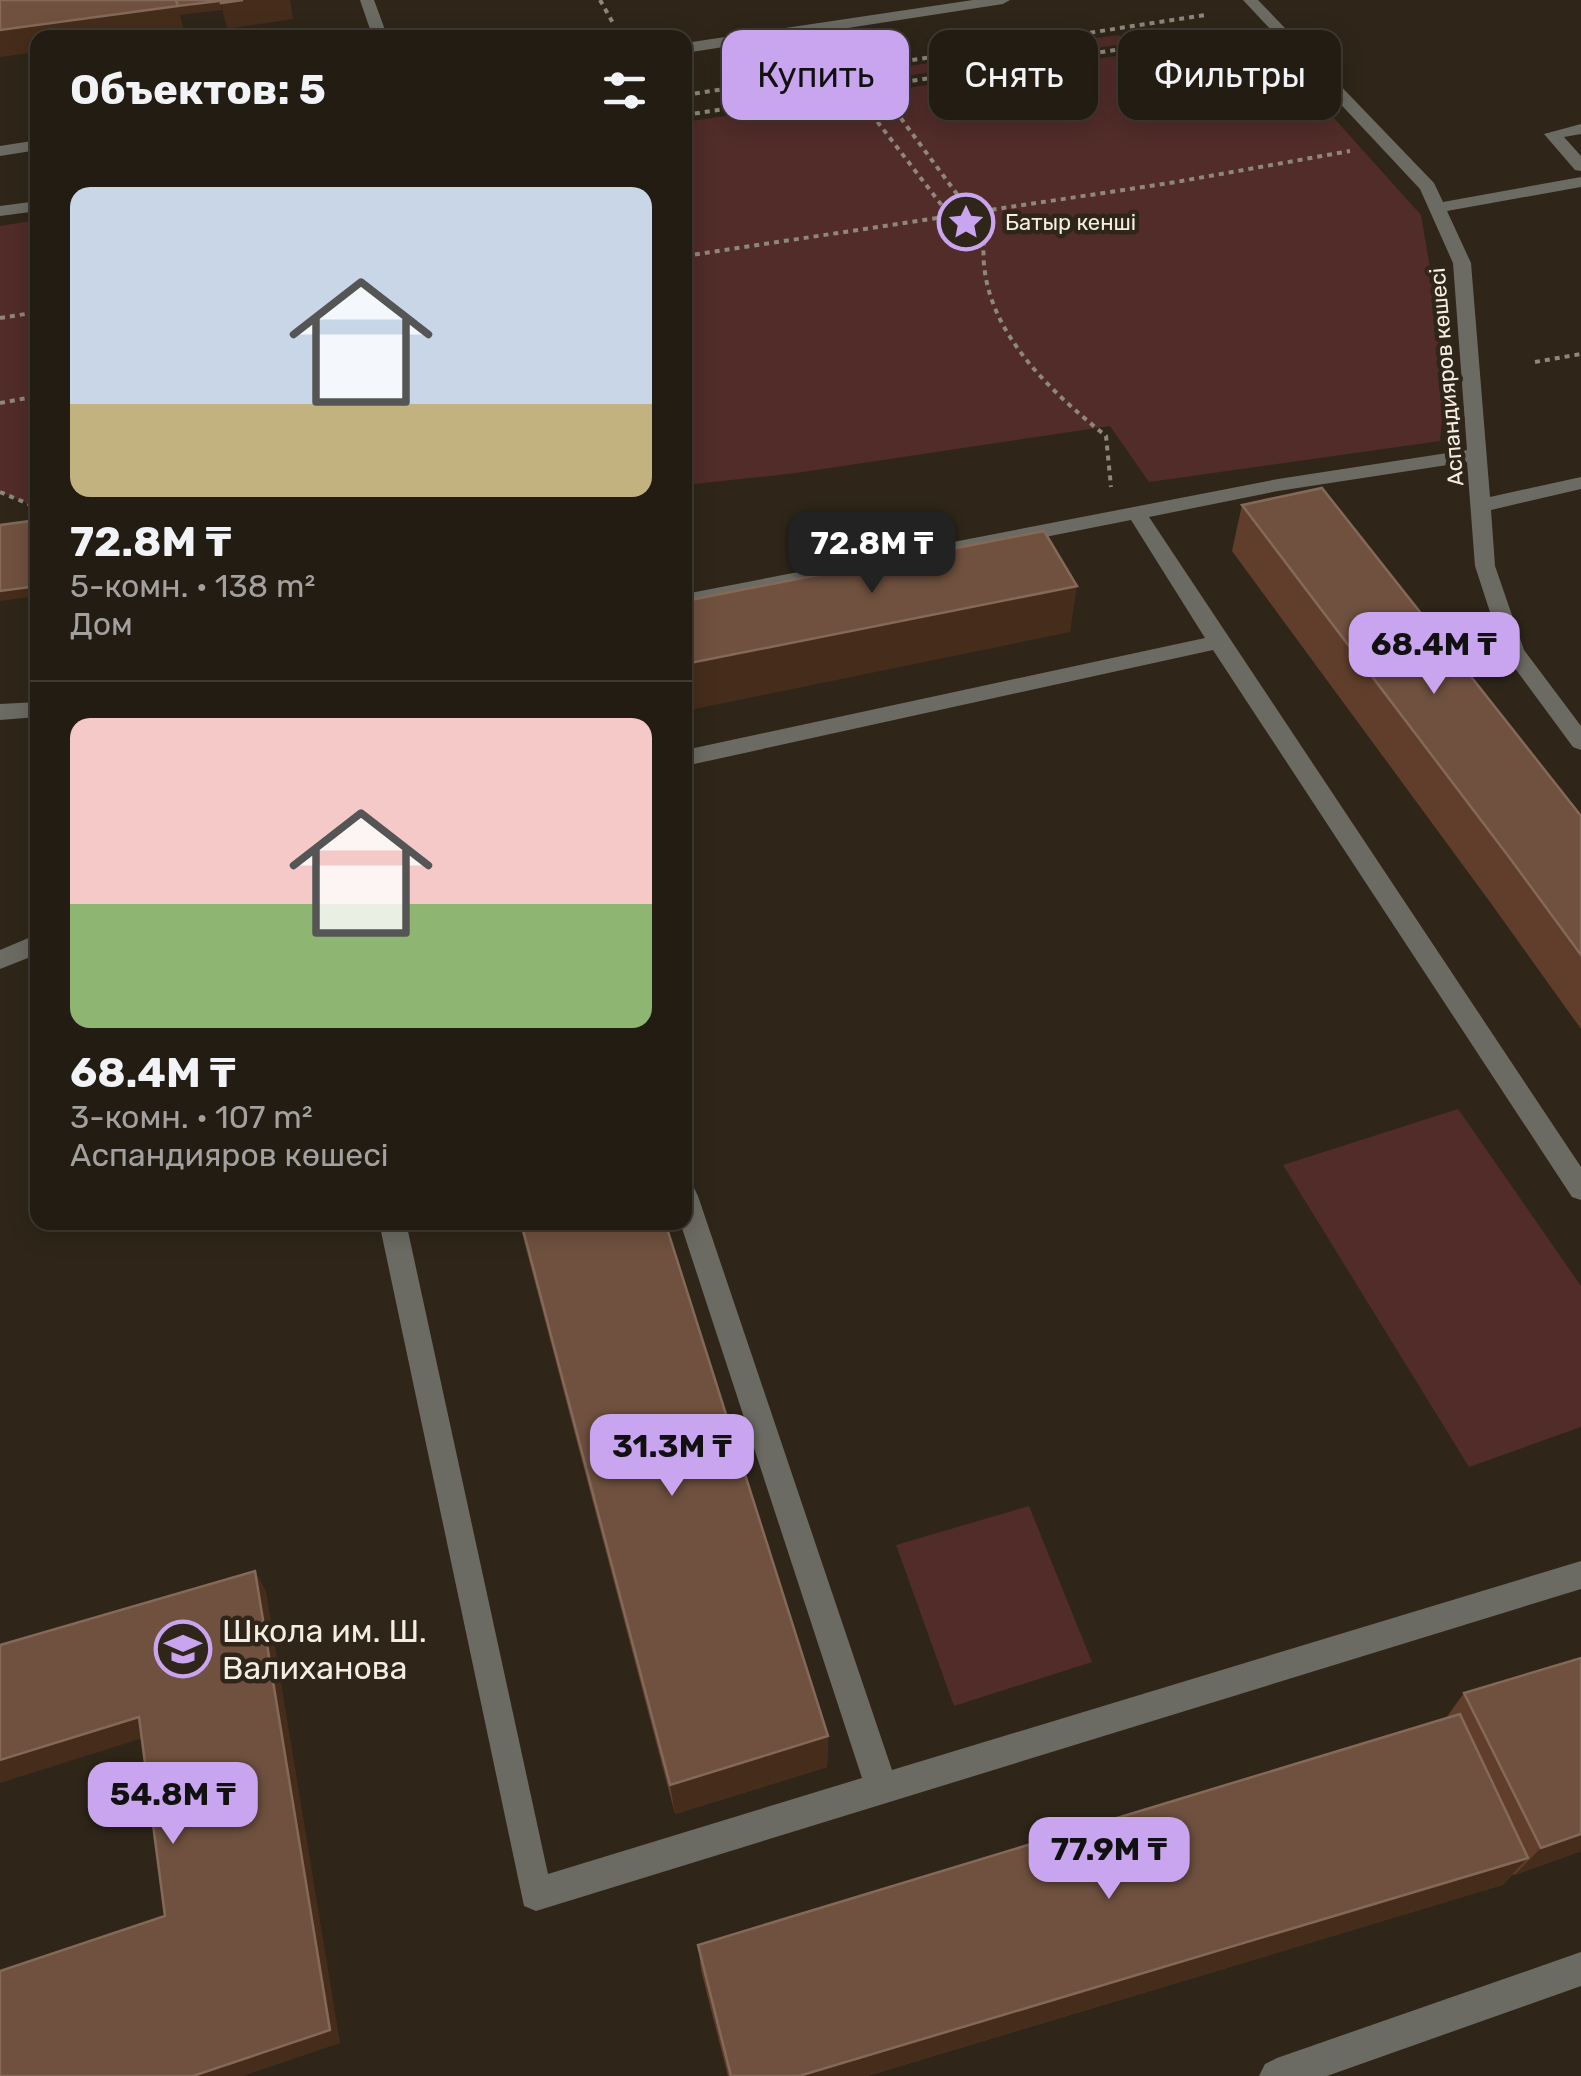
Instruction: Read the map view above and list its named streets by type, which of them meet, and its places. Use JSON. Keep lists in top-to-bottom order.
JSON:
{
  "streets": {
    "street": ["Аспандияров көшесі"]
  },
  "places": {
    "place": ["Батыр кенші"],
    "school or university": ["Школа им. Ш. Валиханова"]
  },
  "page": {
    "chip": ["Купить", "Снять", "Фильтры"],
    "heading": "Объектов: 5",
    "list": [
      {
        "name": "72.8M ₸",
        "note": "5-комн. · 138 m² · Дом"
      },
      {
        "name": "68.4M ₸",
        "note": "3-комн. · 107 m² · Аспандияров көшесі"
      }
    ],
    "price": [
      "72.8M ₸",
      "68.4M ₸",
      "31.3M ₸",
      "54.8M ₸",
      "77.9M ₸"
    ]
  }
}
